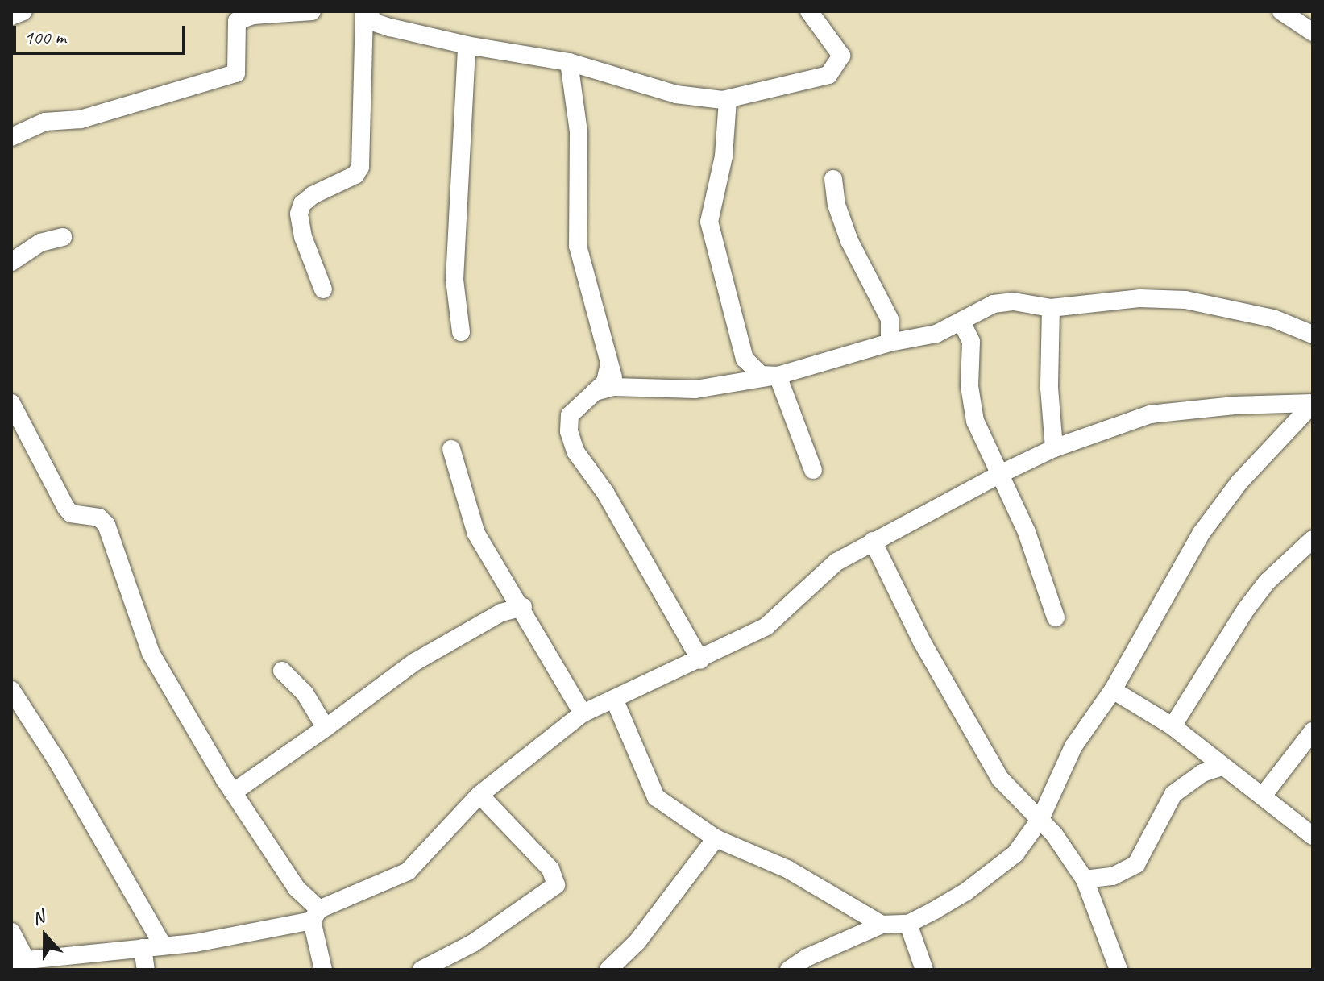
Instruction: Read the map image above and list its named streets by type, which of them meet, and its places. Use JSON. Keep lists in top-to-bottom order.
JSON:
{
  "scale_bar": "100 m",
  "north": "top"
}
